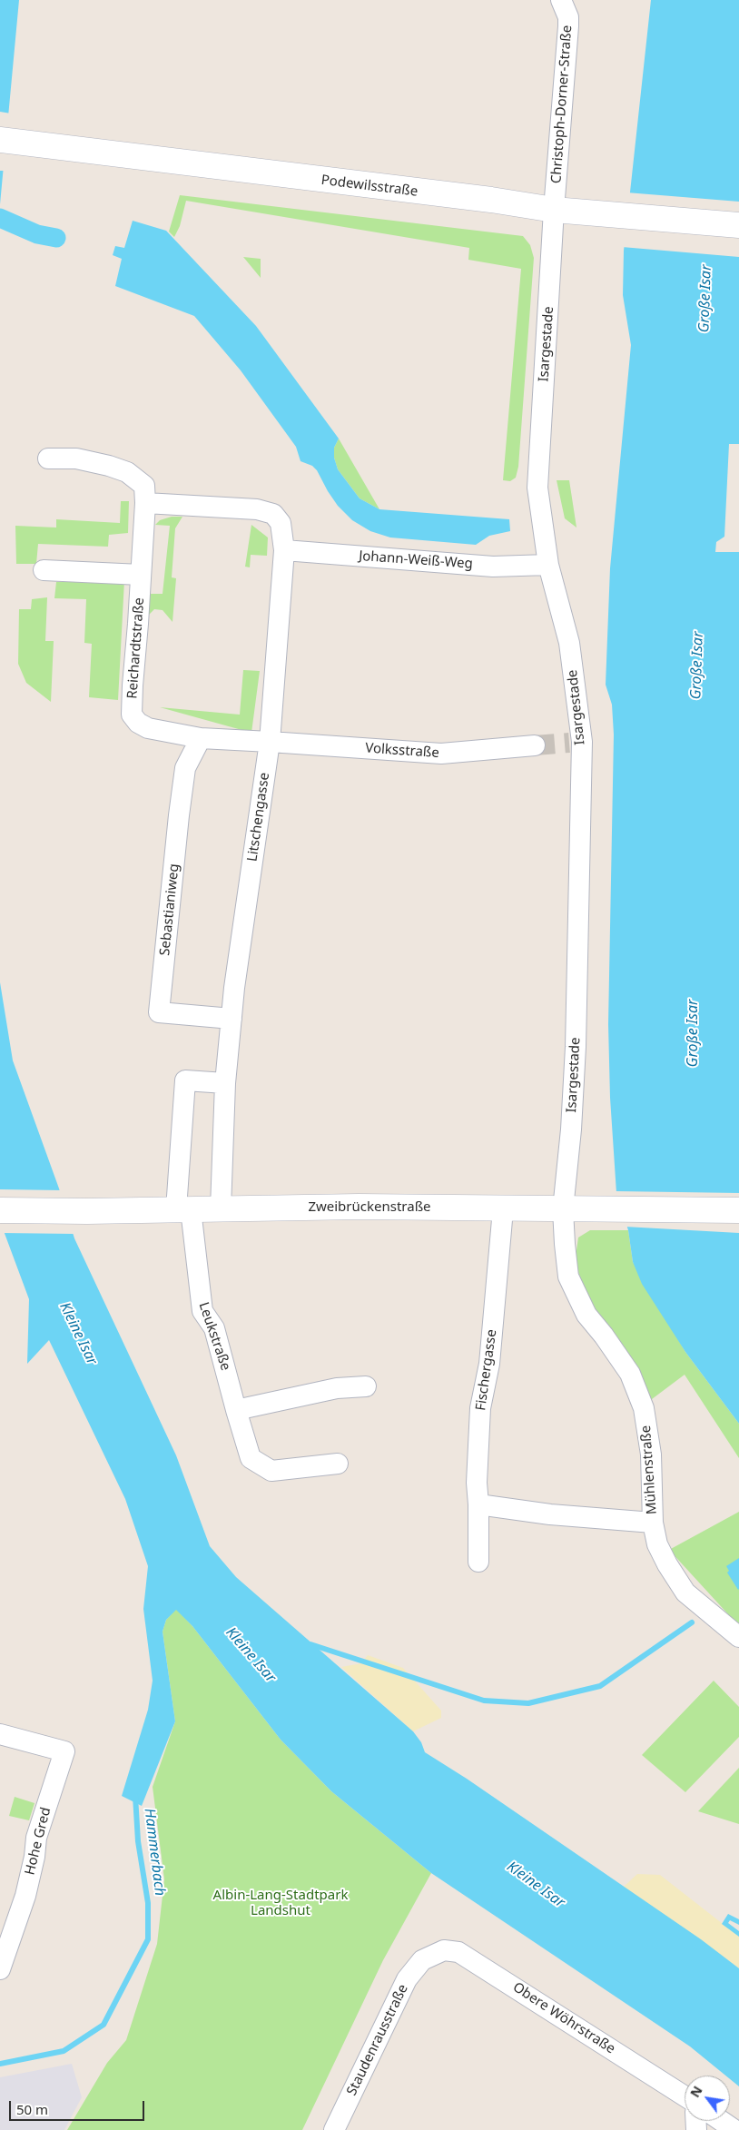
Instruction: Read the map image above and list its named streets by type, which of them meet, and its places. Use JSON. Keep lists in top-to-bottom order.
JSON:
{
  "streets": {
    "main road": ["Podewilsstraße", "Zweibrückenstraße"],
    "street": [
      "Christoph-Dorner-Straße",
      "Isargestade",
      "Johann-Weiß-Weg",
      "Reichardtstraße",
      "Volksstraße",
      "Litschengasse",
      "Sebastianiweg",
      "Leukstraße",
      "Fischergasse",
      "Mühlenstraße",
      "Hohe Gred",
      "Obere Wöhrstraße",
      "Staudenrausstraße"
    ]
  },
  "crossings": [
    ["Christoph-Dorner-Straße", "Podewilsstraße"],
    ["Christoph-Dorner-Straße", "Isargestade"],
    ["Podewilsstraße", "Isargestade"],
    ["Isargestade", "Johann-Weiß-Weg"],
    ["Isargestade", "Zweibrückenstraße"],
    ["Isargestade", "Mühlenstraße"],
    ["Johann-Weiß-Weg", "Litschengasse"],
    ["Reichardtstraße", "Volksstraße"],
    ["Reichardtstraße", "Litschengasse"],
    ["Reichardtstraße", "Sebastianiweg"],
    ["Volksstraße", "Litschengasse"],
    ["Litschengasse", "Sebastianiweg"],
    ["Litschengasse", "Zweibrückenstraße"],
    ["Zweibrückenstraße", "Leukstraße"],
    ["Zweibrückenstraße", "Fischergasse"],
    ["Zweibrückenstraße", "Mühlenstraße"],
    ["Obere Wöhrstraße", "Staudenrausstraße"]
  ],
  "water": ["Große Isar", "Kleine Isar", "Hammerbach"],
  "parks": ["Albin-Lang-Stadtpark Landshut"],
  "scale_bar": "50 m",
  "north": "top left"
}
